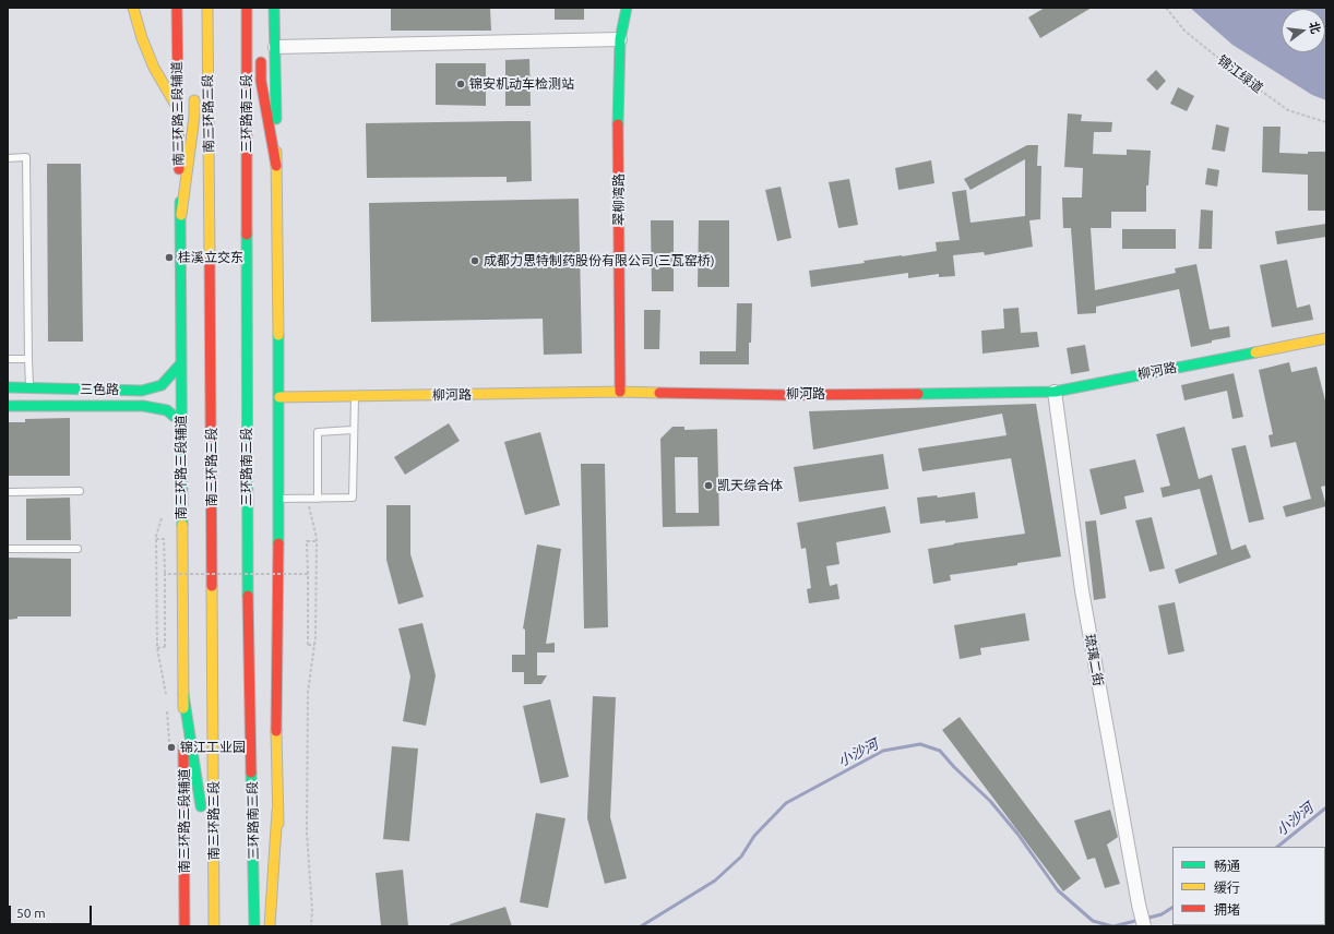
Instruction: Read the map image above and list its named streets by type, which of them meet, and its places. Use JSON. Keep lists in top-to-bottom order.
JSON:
{
  "streets": {
    "main road": [
      "南三环路三段辅道",
      "南三环路三段",
      "三环路南三段",
      "翠柳湾路",
      "柳河路",
      "三色路"
    ],
    "street": ["琉璃二街"],
    "path": ["锦江绿道"]
  },
  "crossings": [
    ["南三环路三段辅道", "三色路"],
    ["翠柳湾路", "柳河路"],
    ["柳河路", "琉璃二街"]
  ],
  "water": ["小沙河"],
  "places": [
    "锦安机动车检测站",
    "桂溪立交东",
    "成都力思特制药股份有限公司(三瓦窑桥)",
    "凯天综合体",
    "锦江工业园"
  ],
  "legend": ["畅通", "缓行", "拥堵"],
  "scale_bar": "50 m",
  "north": "right"
}
